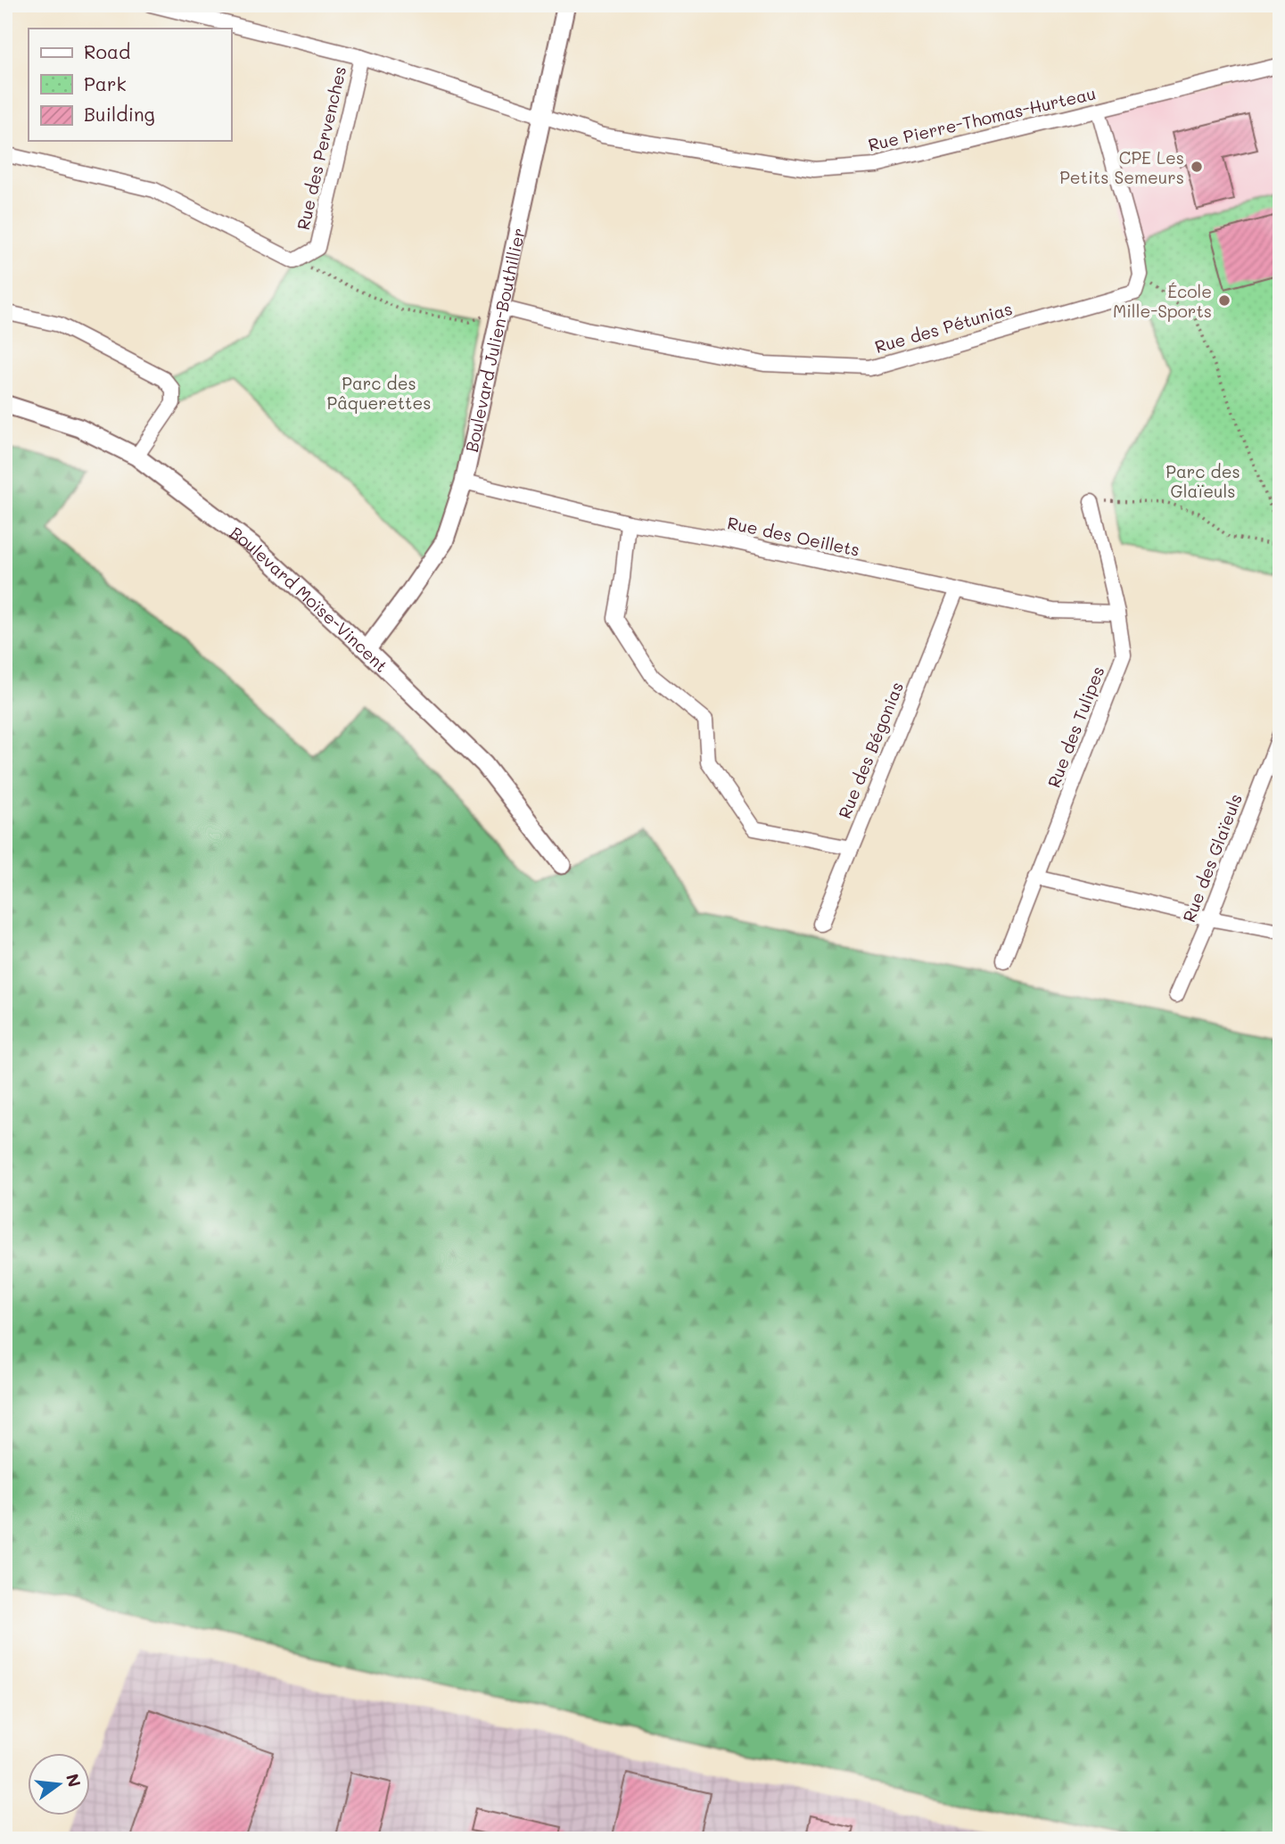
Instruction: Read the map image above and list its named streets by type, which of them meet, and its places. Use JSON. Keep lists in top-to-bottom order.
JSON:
{
  "streets": {
    "street": [
      "Rue Pierre-Thomas-Hurteau",
      "Rue des Pervenches",
      "Rue des Pétunias",
      "Boulevard Julien-Bouthillier",
      "Rue des Oeillets",
      "Boulevard Moïse-Vincent",
      "Rue des Tulipes",
      "Rue des Bégonias",
      "Rue des Glaïeuls"
    ]
  },
  "crossings": [
    ["Rue Pierre-Thomas-Hurteau", "Rue des Pervenches"],
    ["Rue Pierre-Thomas-Hurteau", "Boulevard Julien-Bouthillier"],
    ["Rue des Pervenches", "Boulevard Julien-Bouthillier"],
    ["Rue des Pétunias", "Boulevard Julien-Bouthillier"],
    ["Boulevard Julien-Bouthillier", "Rue des Oeillets"],
    ["Boulevard Julien-Bouthillier", "Boulevard Moïse-Vincent"],
    ["Rue des Oeillets", "Rue des Tulipes"],
    ["Rue des Oeillets", "Rue des Bégonias"]
  ],
  "parks": ["Parc des Pâquerettes", "Parc des Glaïeuls"],
  "places": ["CPE Les Petits Semeurs", "École Mille-Sports"],
  "legend": ["Road", "Park", "Building"],
  "north": "right"
}
